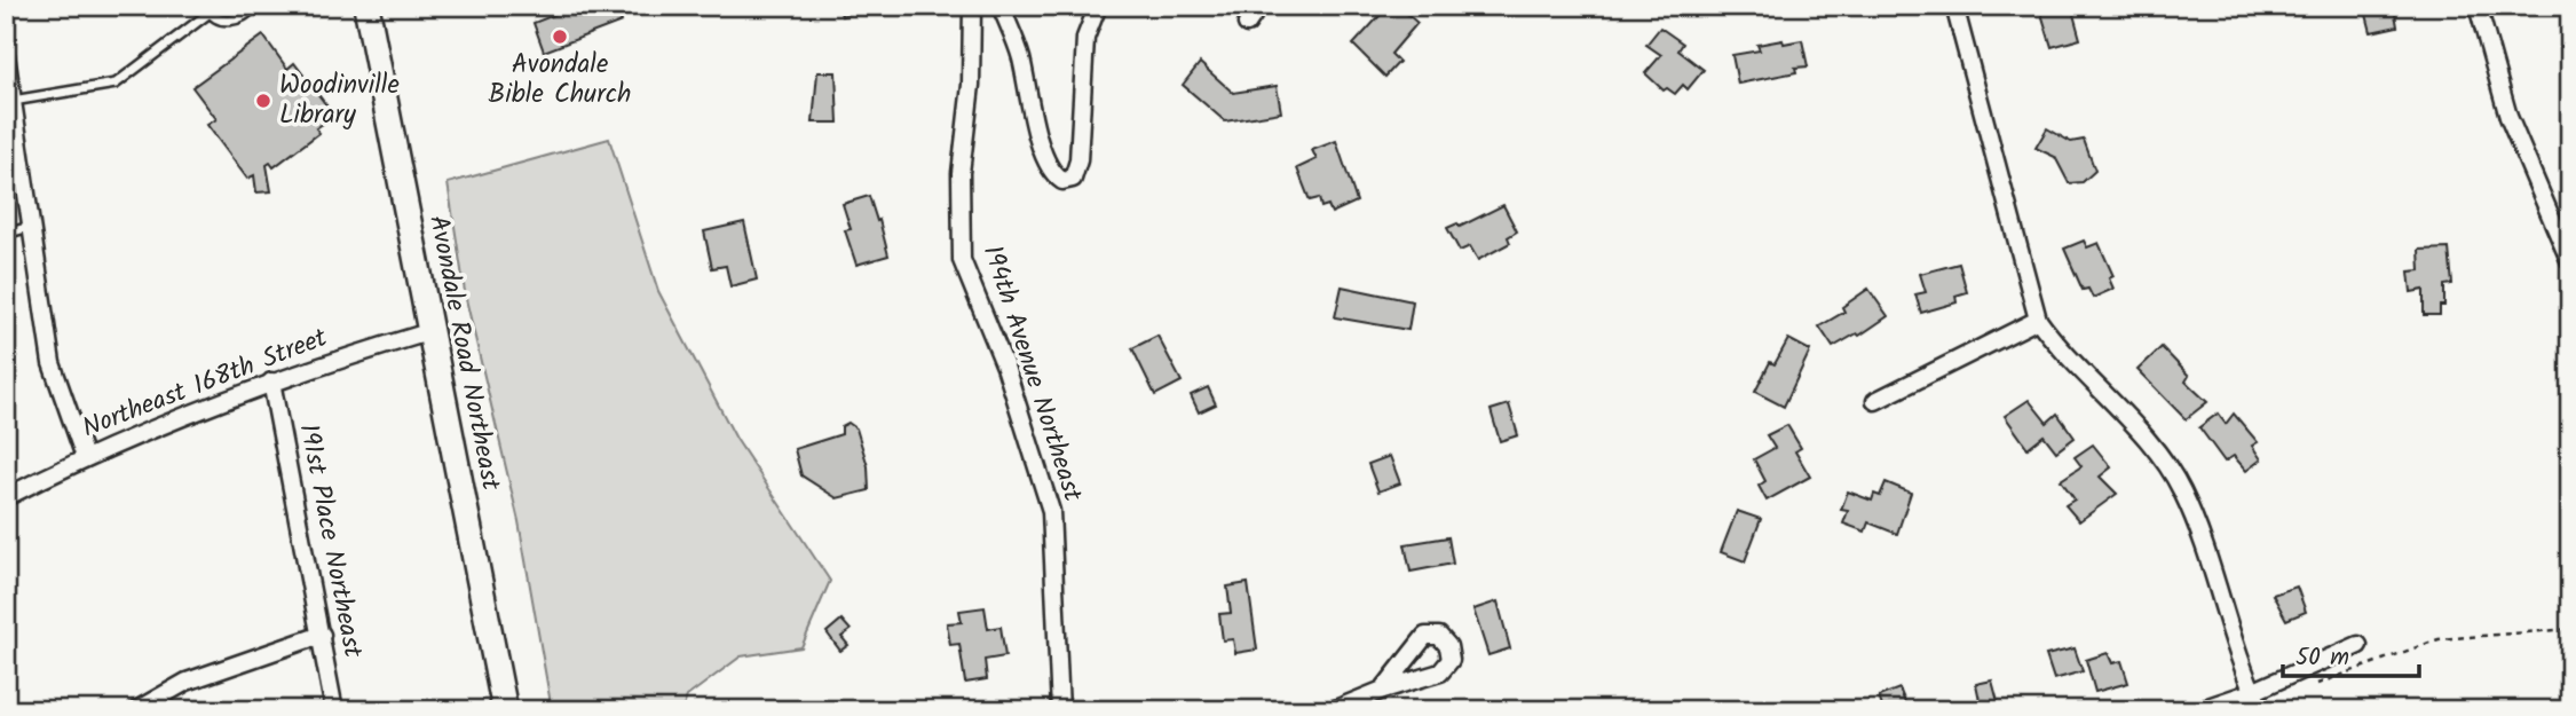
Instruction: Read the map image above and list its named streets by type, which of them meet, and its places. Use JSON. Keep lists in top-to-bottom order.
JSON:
{
  "streets": {
    "main road": ["Avondale Road Northeast"],
    "street": ["194th Avenue Northeast", "Northeast 168th Street", "191st Place Northeast"]
  },
  "crossings": [
    ["Avondale Road Northeast", "Northeast 168th Street"],
    ["Northeast 168th Street", "191st Place Northeast"]
  ],
  "places": ["Avondale Bible Church", "Woodinville Library"],
  "scale_bar": "50 m"
}
